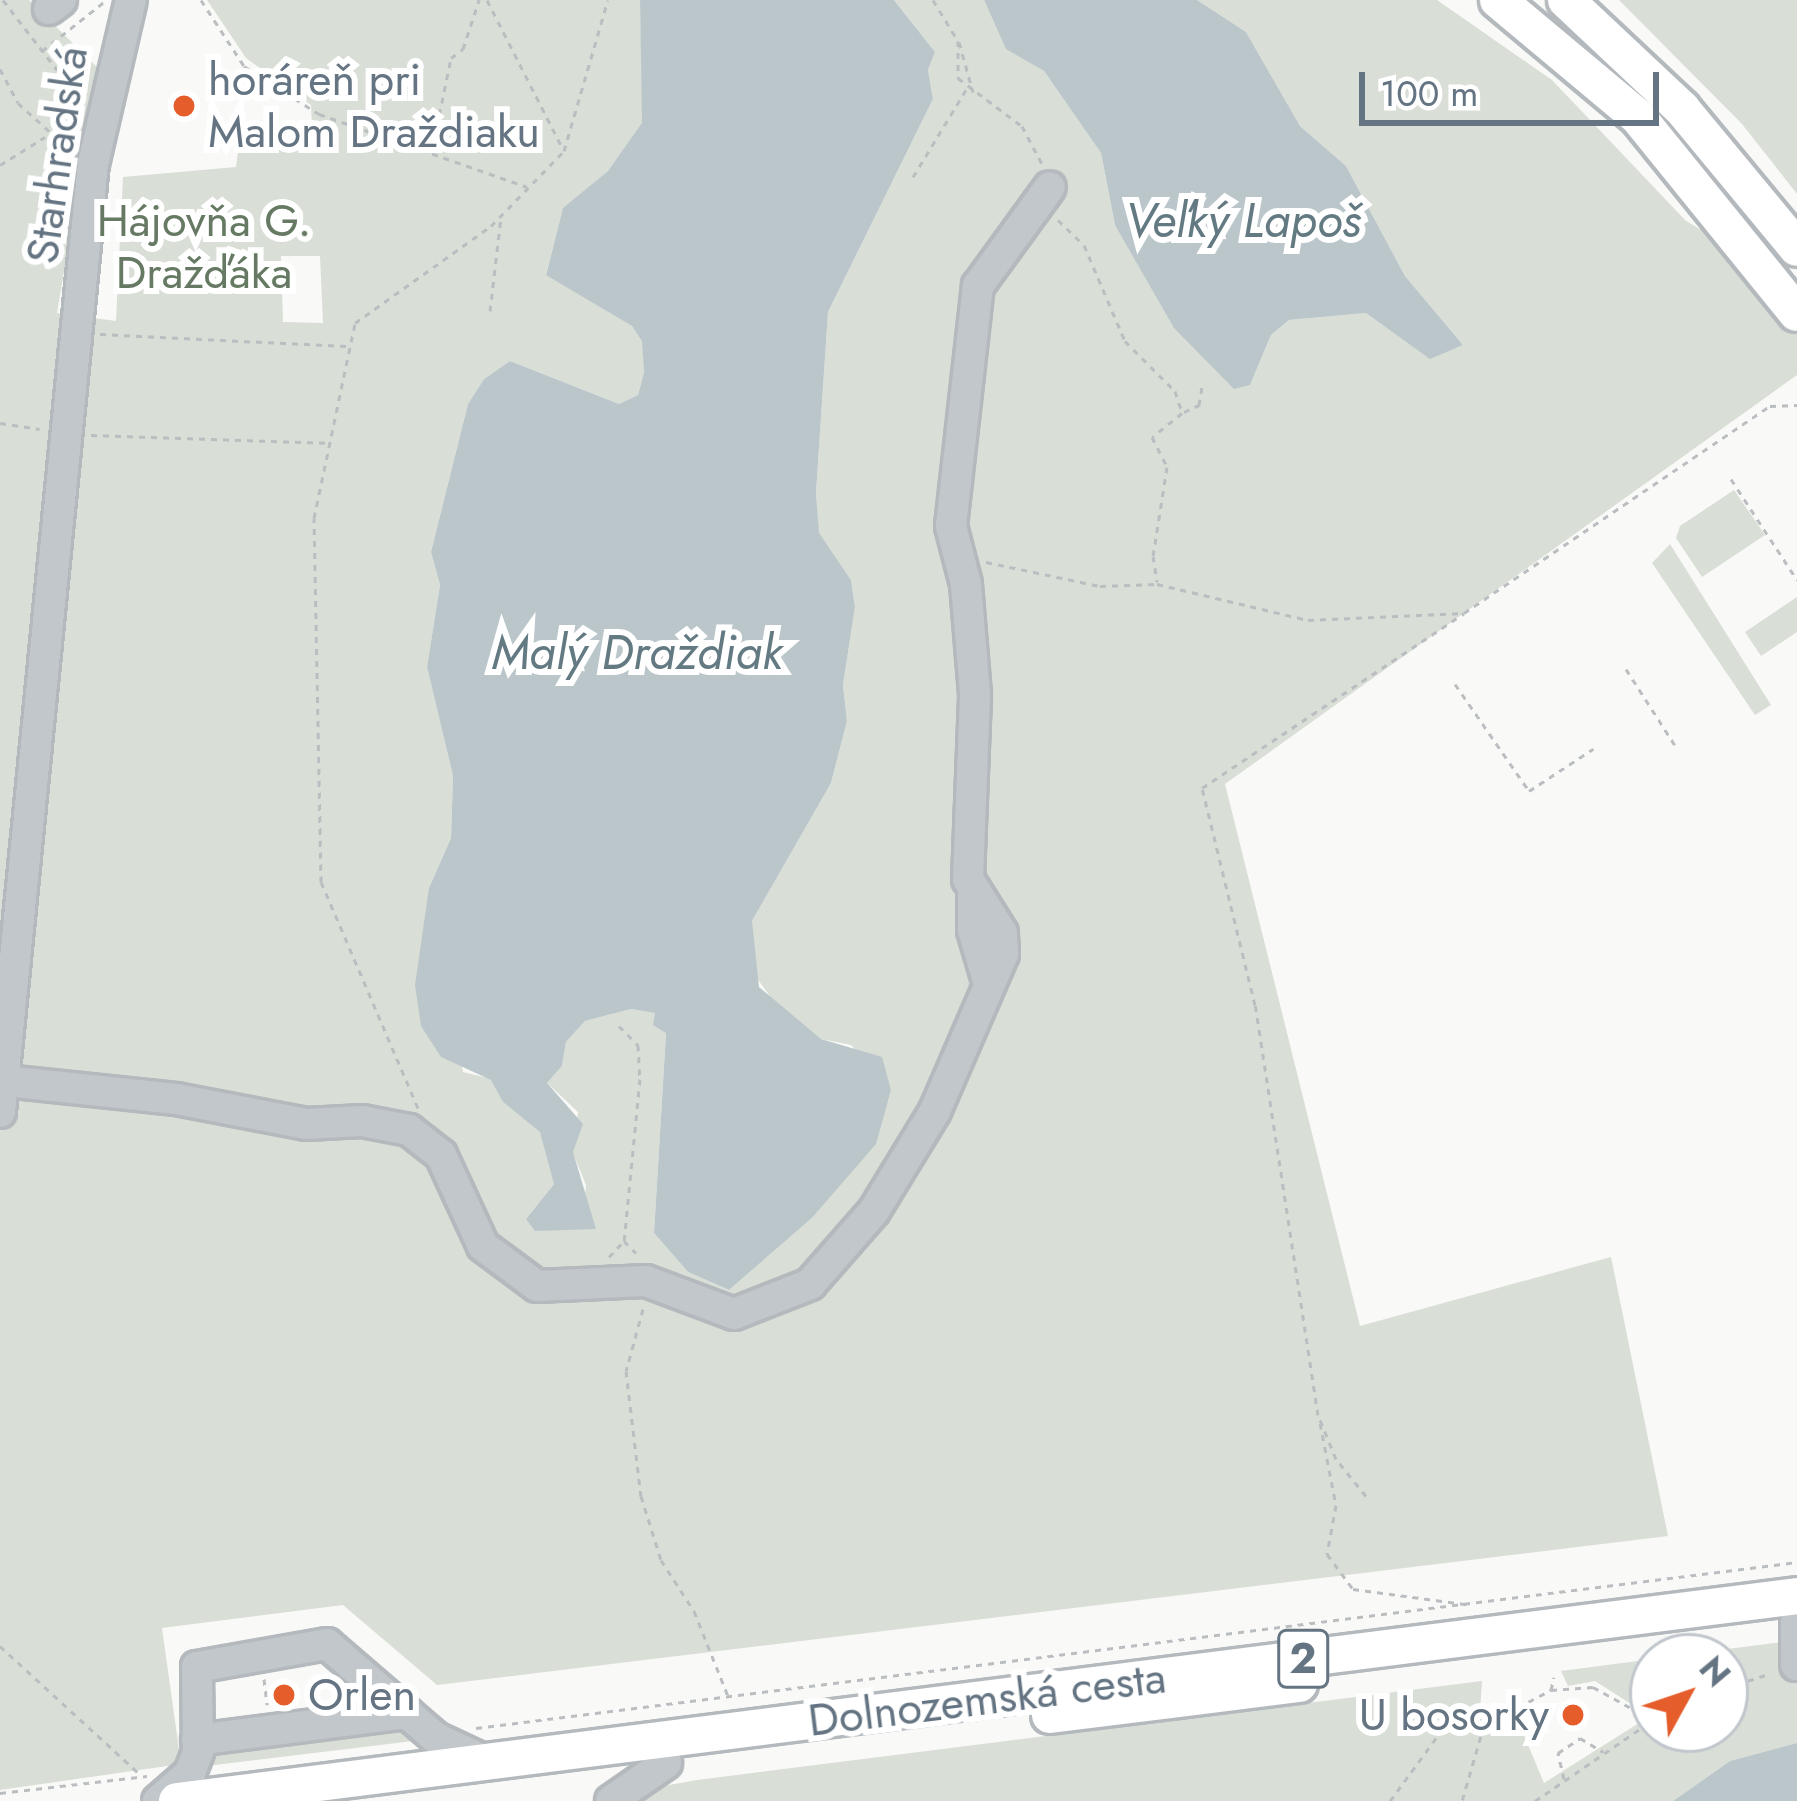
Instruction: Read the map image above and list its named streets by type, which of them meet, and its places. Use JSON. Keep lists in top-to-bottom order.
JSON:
{
  "streets": {
    "main road": ["2", "Dolnozemská cesta"],
    "street": ["Starhradská"]
  },
  "water": ["Veľký Lapoš", "Malý Draždiak"],
  "parks": ["Hájovňa G. Dražďáka"],
  "places": ["horáreň pri Malom Draždiaku", "Orlen", "U bosorky"],
  "scale_bar": "100 m",
  "north": "top right"
}
